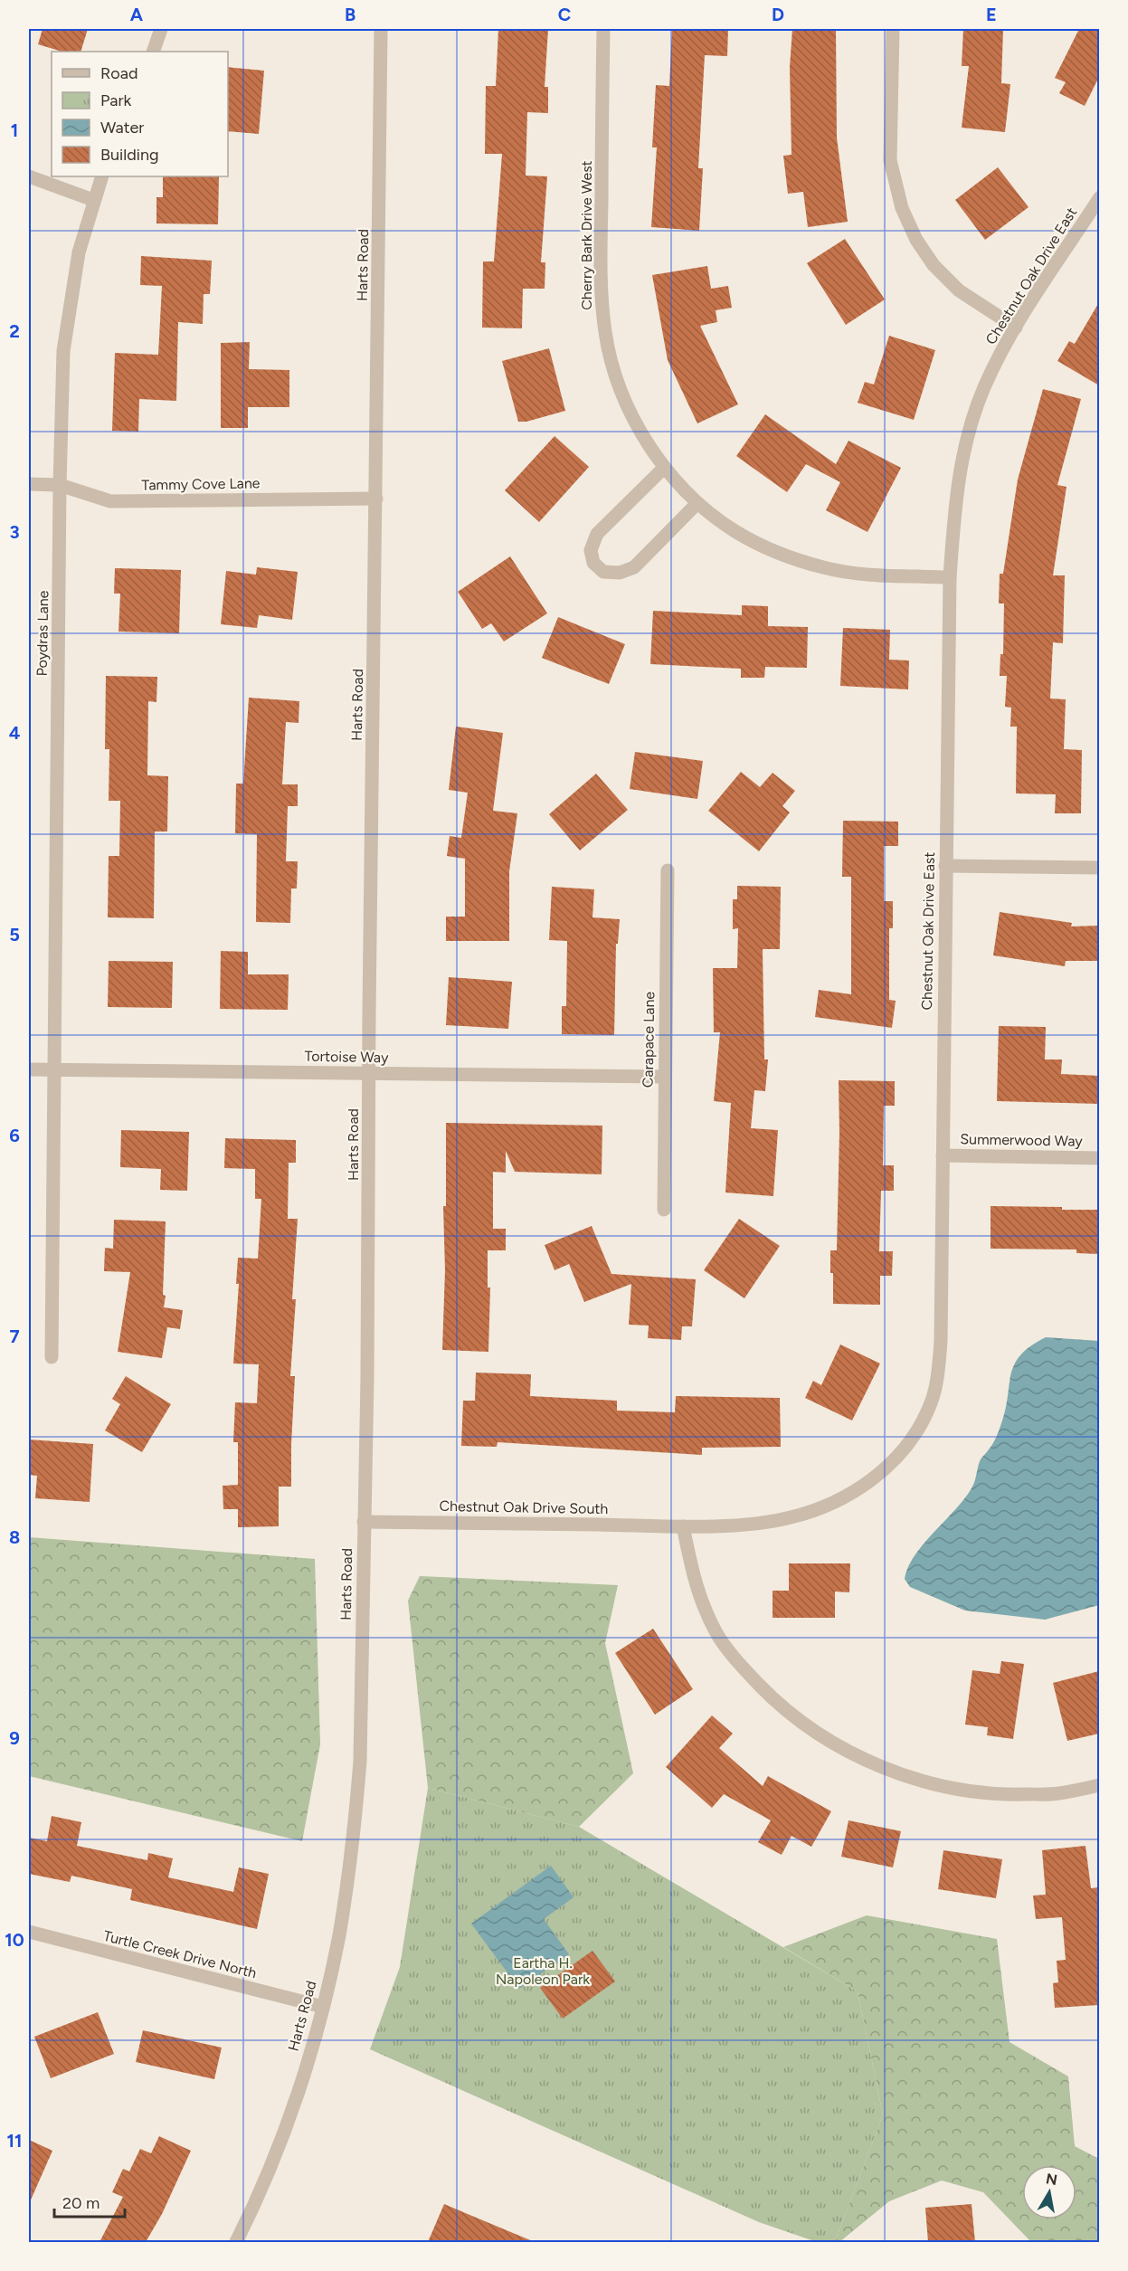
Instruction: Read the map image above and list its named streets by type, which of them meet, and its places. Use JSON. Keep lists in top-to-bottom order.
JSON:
{
  "streets": {
    "street": [
      "Cherry Bark Drive West",
      "Harts Road",
      "Chestnut Oak Drive East",
      "Tammy Cove Lane",
      "Poydras Lane",
      "Carapace Lane",
      "Tortoise Way",
      "Summerwood Way",
      "Chestnut Oak Drive South",
      "Turtle Creek Drive North"
    ]
  },
  "crossings": [
    ["Cherry Bark Drive West", "Chestnut Oak Drive East"],
    ["Harts Road", "Tammy Cove Lane"],
    ["Harts Road", "Tortoise Way"],
    ["Harts Road", "Chestnut Oak Drive South"],
    ["Harts Road", "Turtle Creek Drive North"],
    ["Chestnut Oak Drive East", "Summerwood Way"],
    ["Chestnut Oak Drive East", "Chestnut Oak Drive South"],
    ["Tammy Cove Lane", "Poydras Lane"],
    ["Poydras Lane", "Tortoise Way"],
    ["Carapace Lane", "Tortoise Way"]
  ],
  "parks": ["Eartha H. Napoleon Park"],
  "legend": [
    "Road",
    "Park",
    "Water",
    "Building"
  ],
  "scale_bar": "20 m",
  "north": "top",
  "grid": {
    "columns": [
      "A",
      "B",
      "C",
      "D",
      "E"
    ],
    "rows": [
      "1",
      "2",
      "3",
      "4",
      "5",
      "6",
      "7",
      "8",
      "9",
      "10",
      "11"
    ]
  }
}
